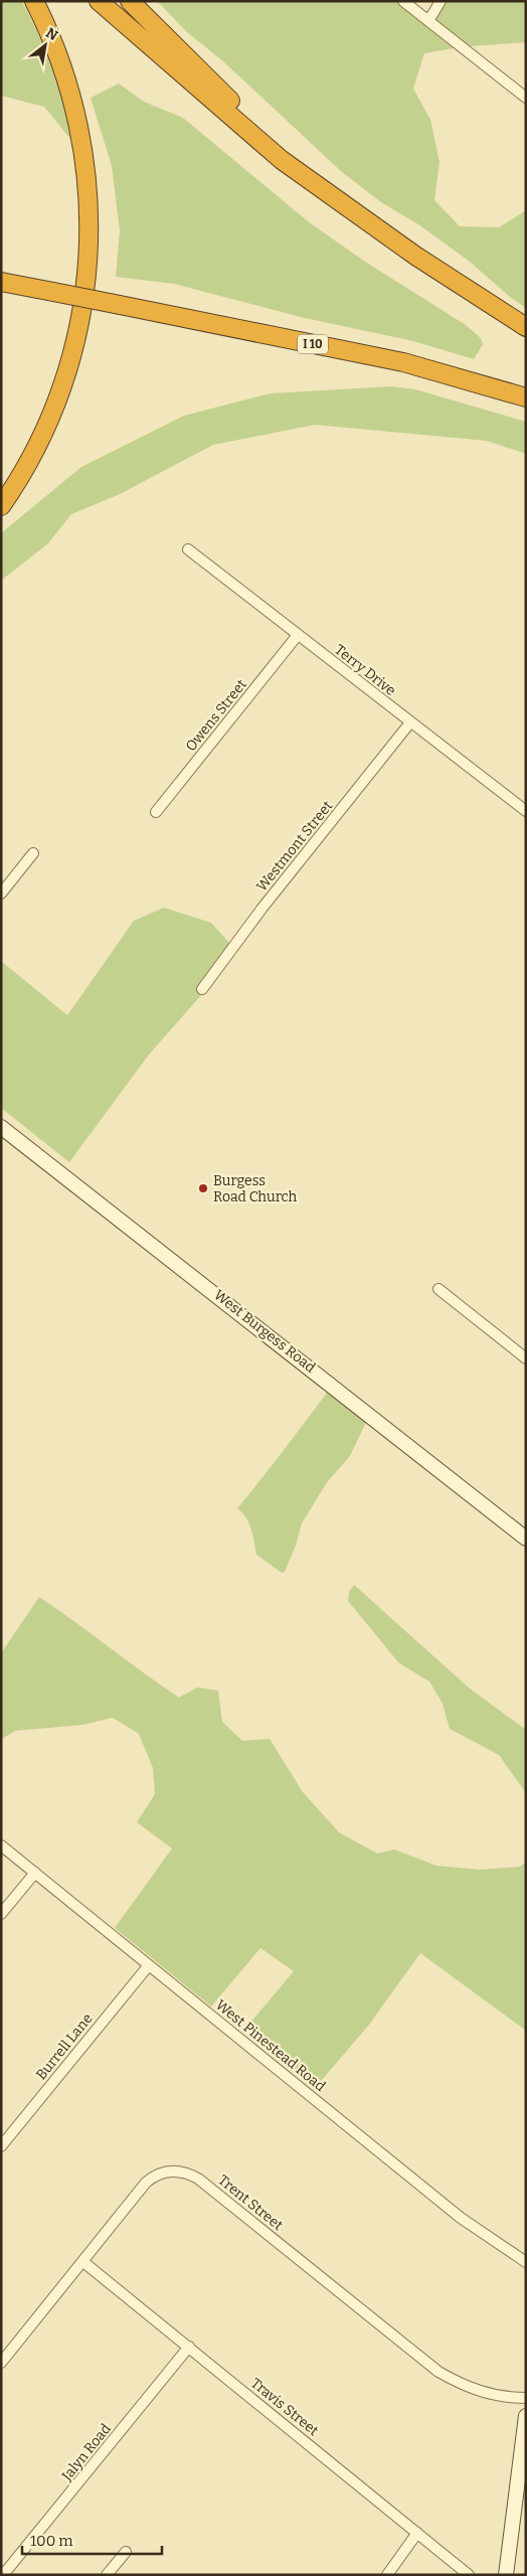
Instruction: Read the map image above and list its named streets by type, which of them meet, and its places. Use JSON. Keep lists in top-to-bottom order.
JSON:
{
  "streets": {
    "highway": ["I 10"],
    "main road": ["West Burgess Road"],
    "street": [
      "Terry Drive",
      "Owens Street",
      "Westmont Street",
      "West Pinestead Road",
      "Burrell Lane",
      "Trent Street",
      "Travis Street",
      "Jalyn Road"
    ]
  },
  "crossings": [
    ["Terry Drive", "Owens Street"],
    ["Terry Drive", "Westmont Street"],
    ["West Pinestead Road", "Burrell Lane"],
    ["Trent Street", "Travis Street"],
    ["Travis Street", "Jalyn Road"]
  ],
  "places": ["Burgess Road Church"],
  "scale_bar": "100 m",
  "north": "top right"
}
